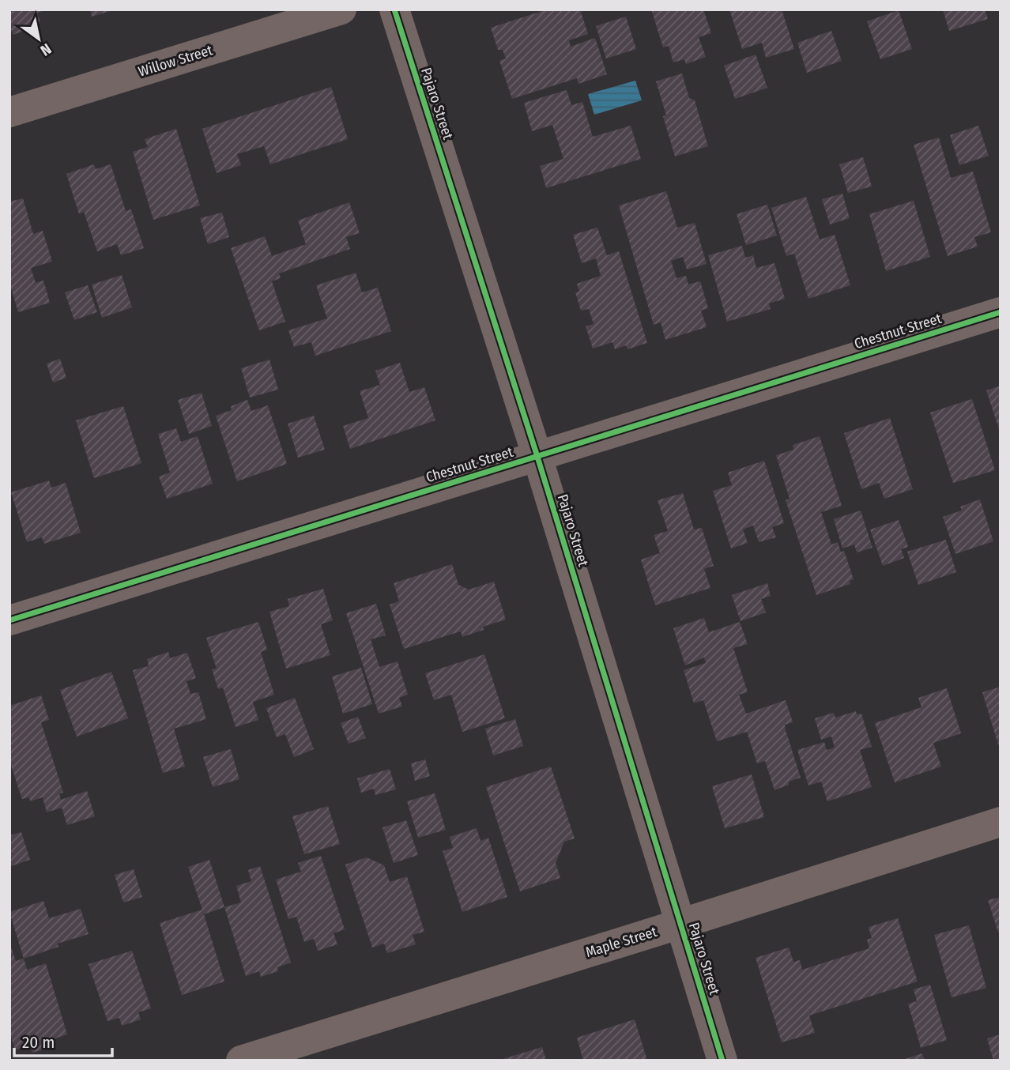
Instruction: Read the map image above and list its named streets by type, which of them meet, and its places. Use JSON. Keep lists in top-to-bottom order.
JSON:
{
  "streets": {
    "street": [
      "Willow Street",
      "Pajaro Street",
      "Chestnut Street",
      "Maple Street"
    ]
  },
  "crossings": [
    ["Pajaro Street", "Chestnut Street"],
    ["Pajaro Street", "Maple Street"]
  ],
  "scale_bar": "20 m",
  "north": "bottom right"
}
